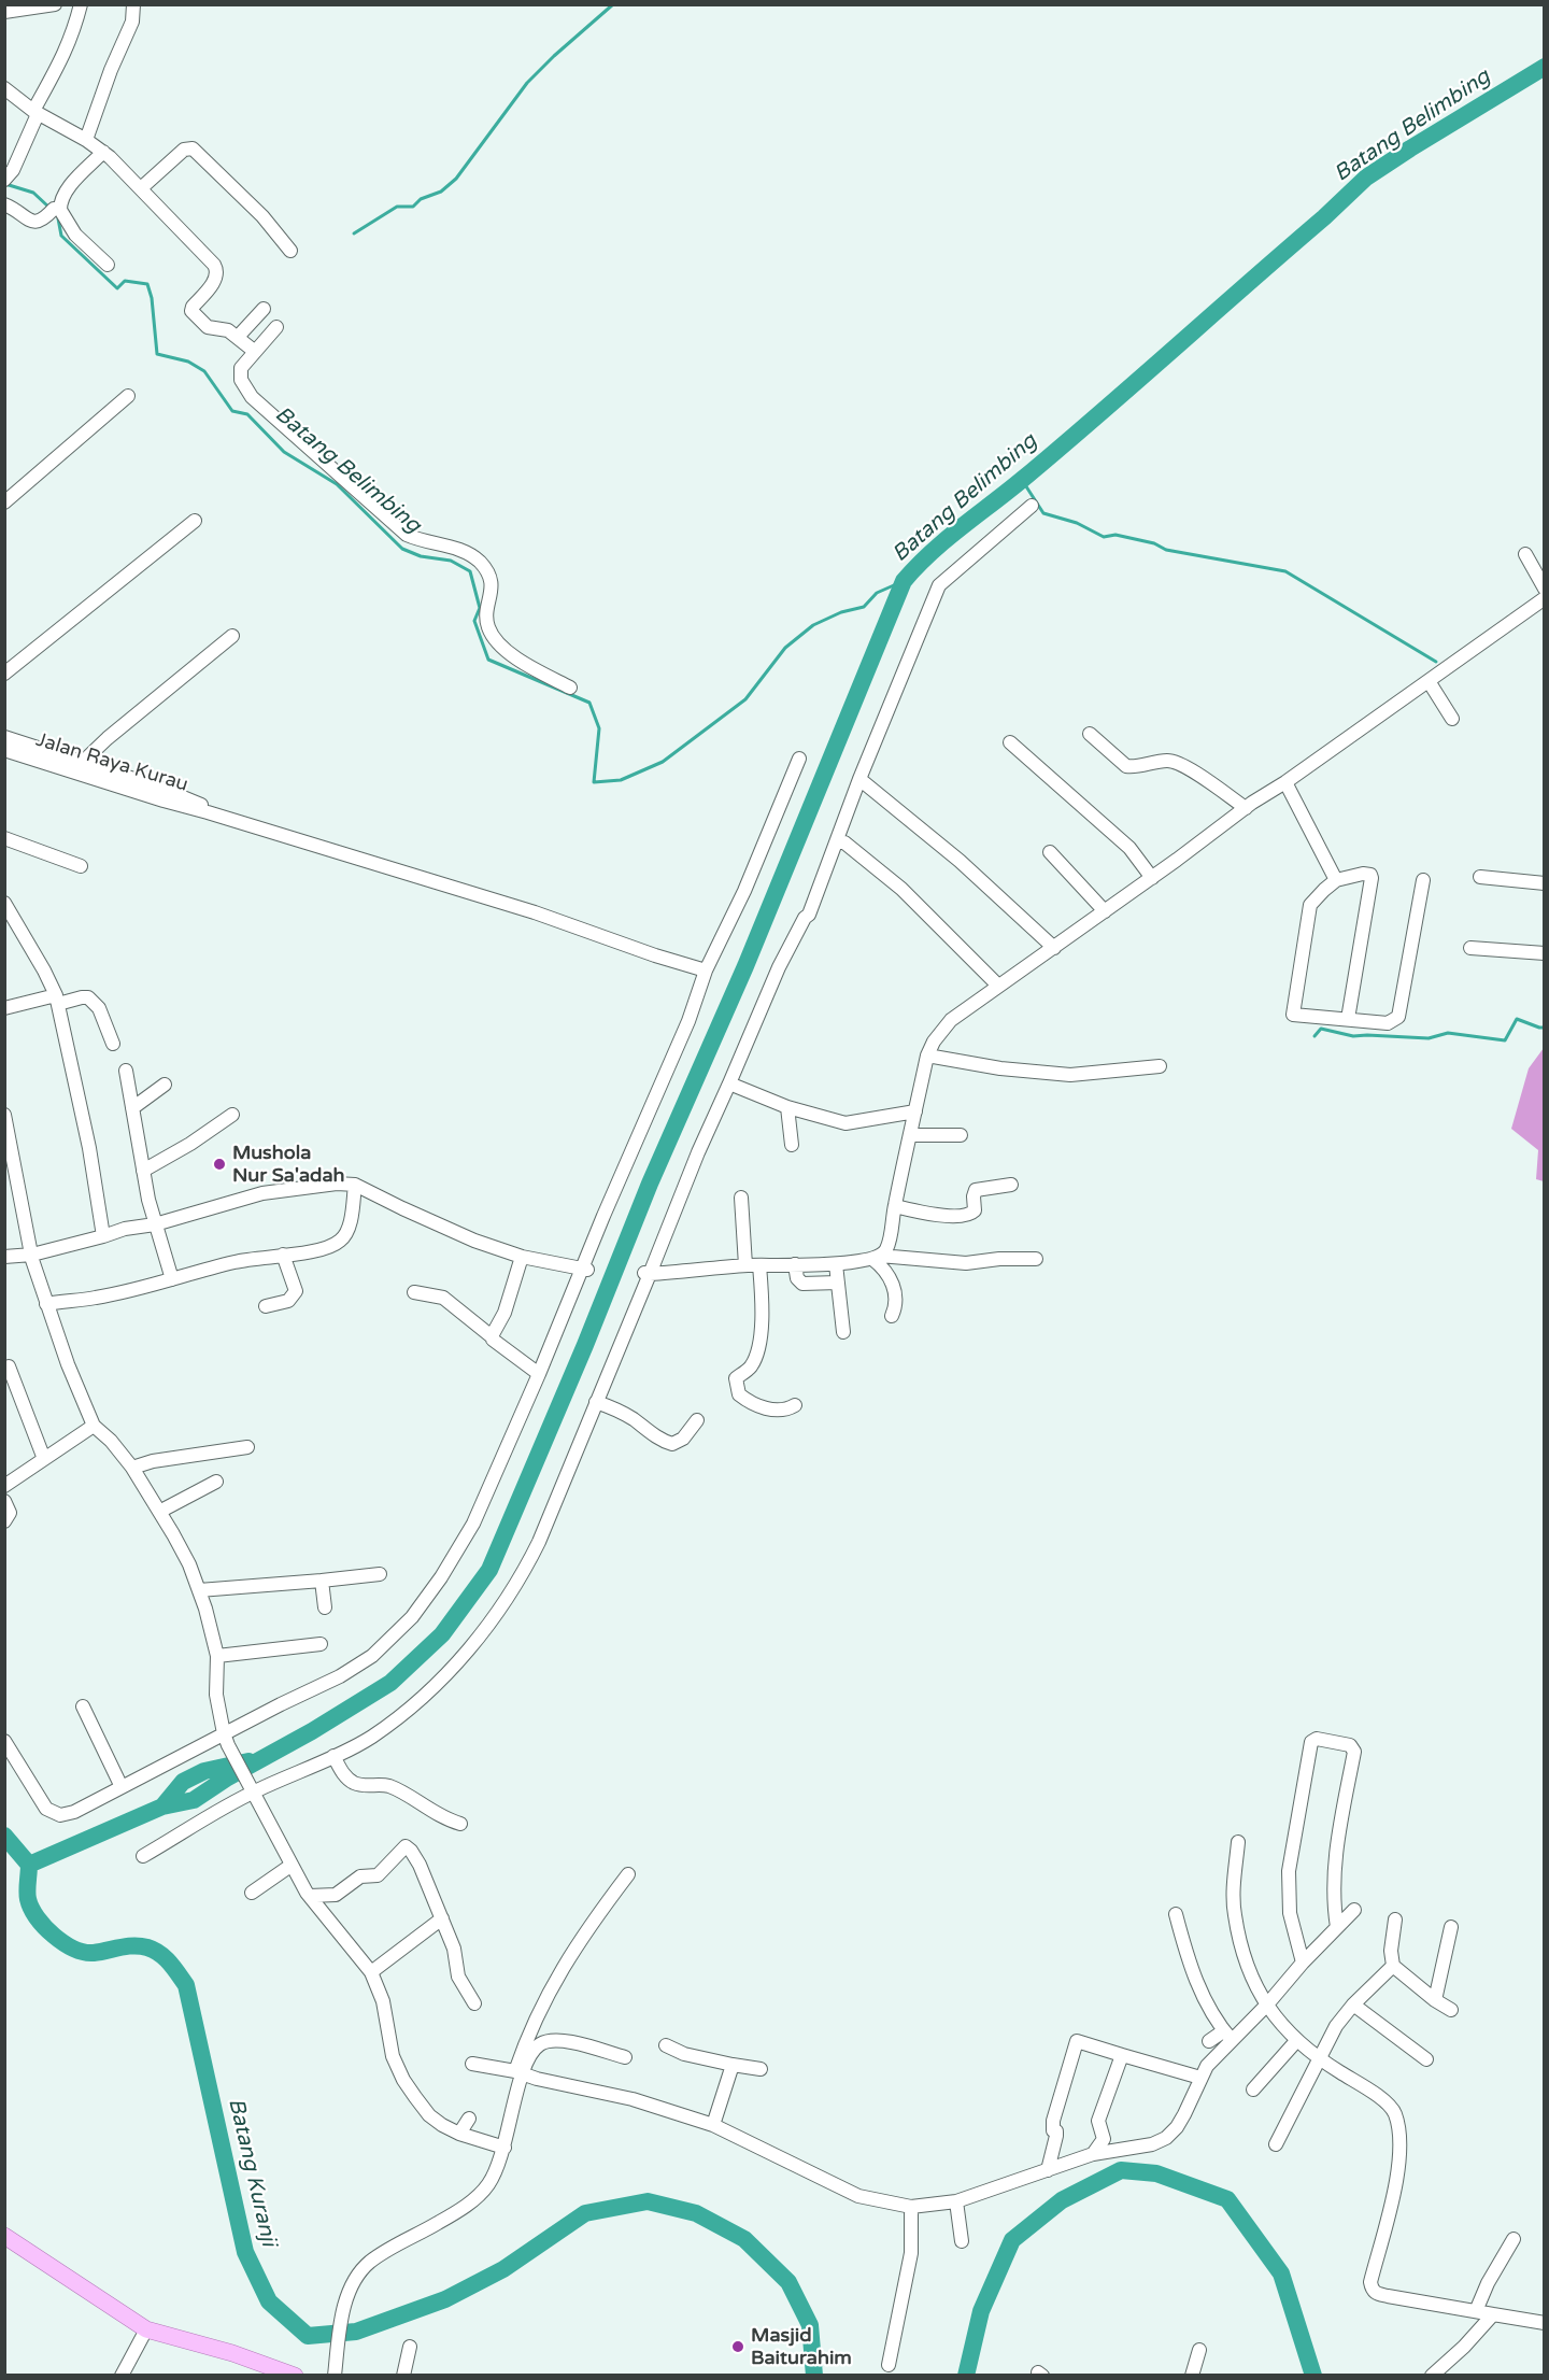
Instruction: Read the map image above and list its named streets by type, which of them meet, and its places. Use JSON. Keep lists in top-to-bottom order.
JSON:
{
  "streets": {
    "street": ["Jalan Raya Kurau"]
  },
  "water": ["Batang Belimbing", "Batang Kuranji"],
  "places": ["Mushola Nur Sa'adah", "Masjid Baiturahim"]
}
